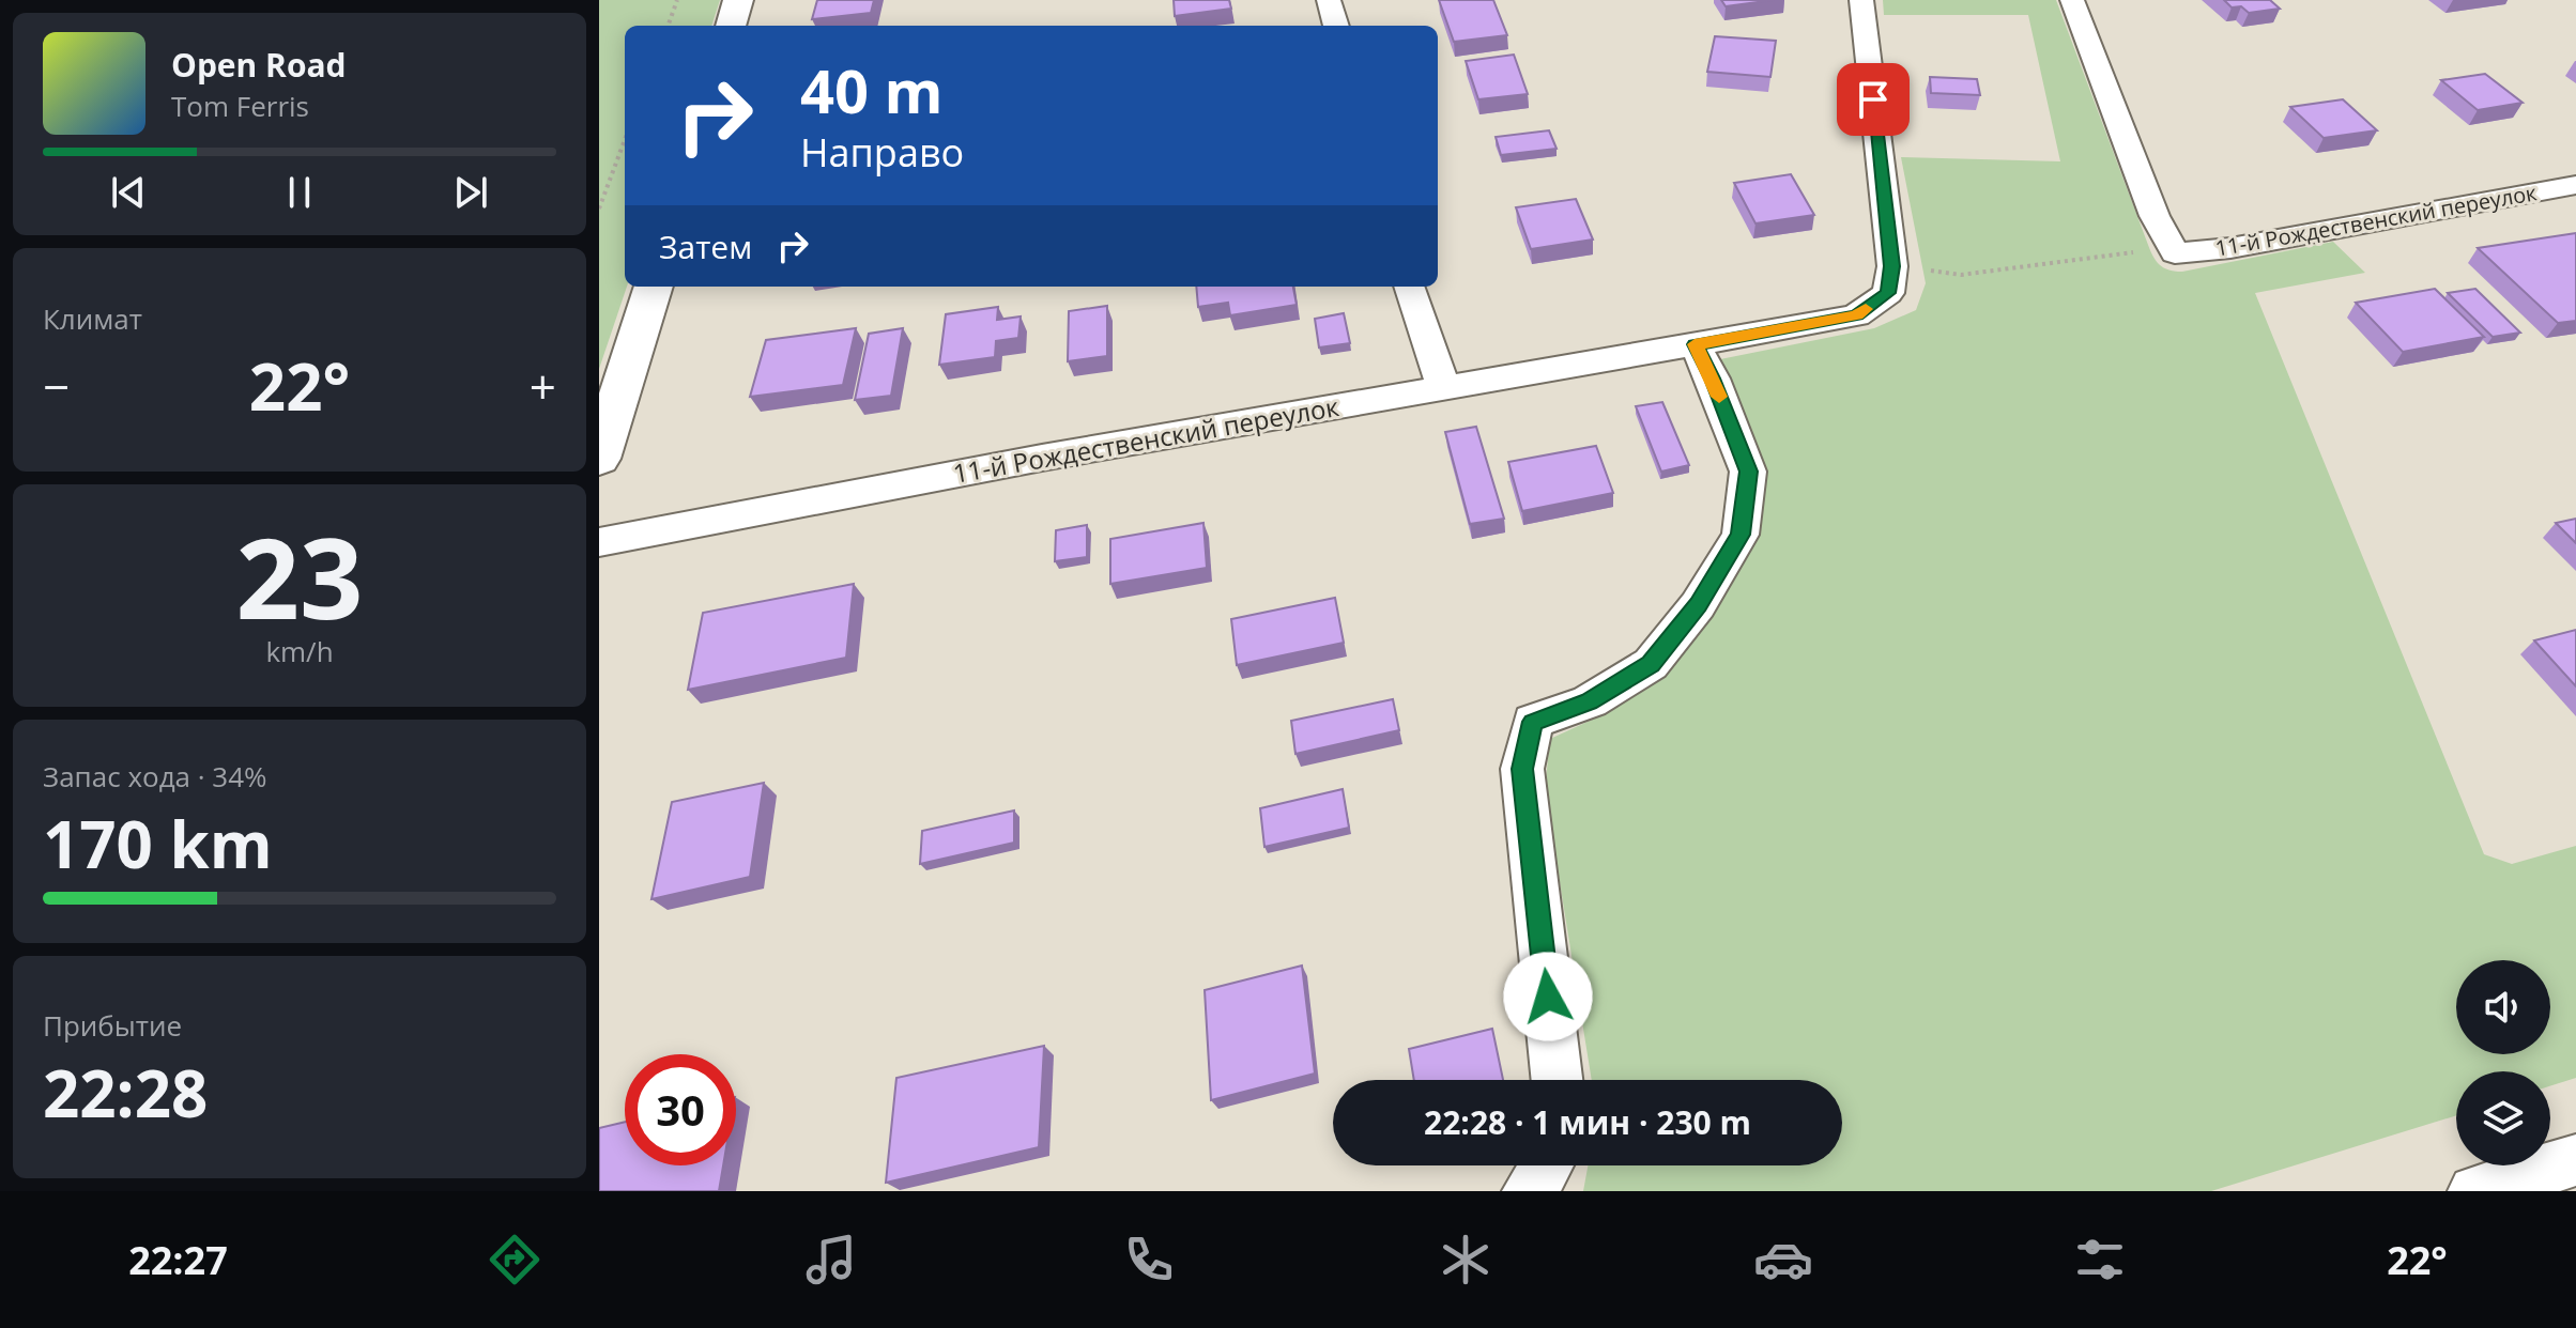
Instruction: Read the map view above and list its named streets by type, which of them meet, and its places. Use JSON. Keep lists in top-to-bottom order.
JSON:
{
  "streets": {
    "street": ["11-й Рождественский переулок"]
  },
  "page": {
    "turn": ["40 m", "Направо"],
    "song": ["Open Road", "Tom Ferris"],
    "then": "Затем",
    "tile": [
      "Климат",
      ["23", "km/h"],
      ["Запас хода · 34%", "170 km"],
      ["Прибытие", "22:28"]
    ],
    "heat": ["−", "22°", "+"],
    "limit": "30",
    "trip": "22:28 · 1 мин · 230 m",
    "tabs": ["22:27", "22°"]
  }
}
